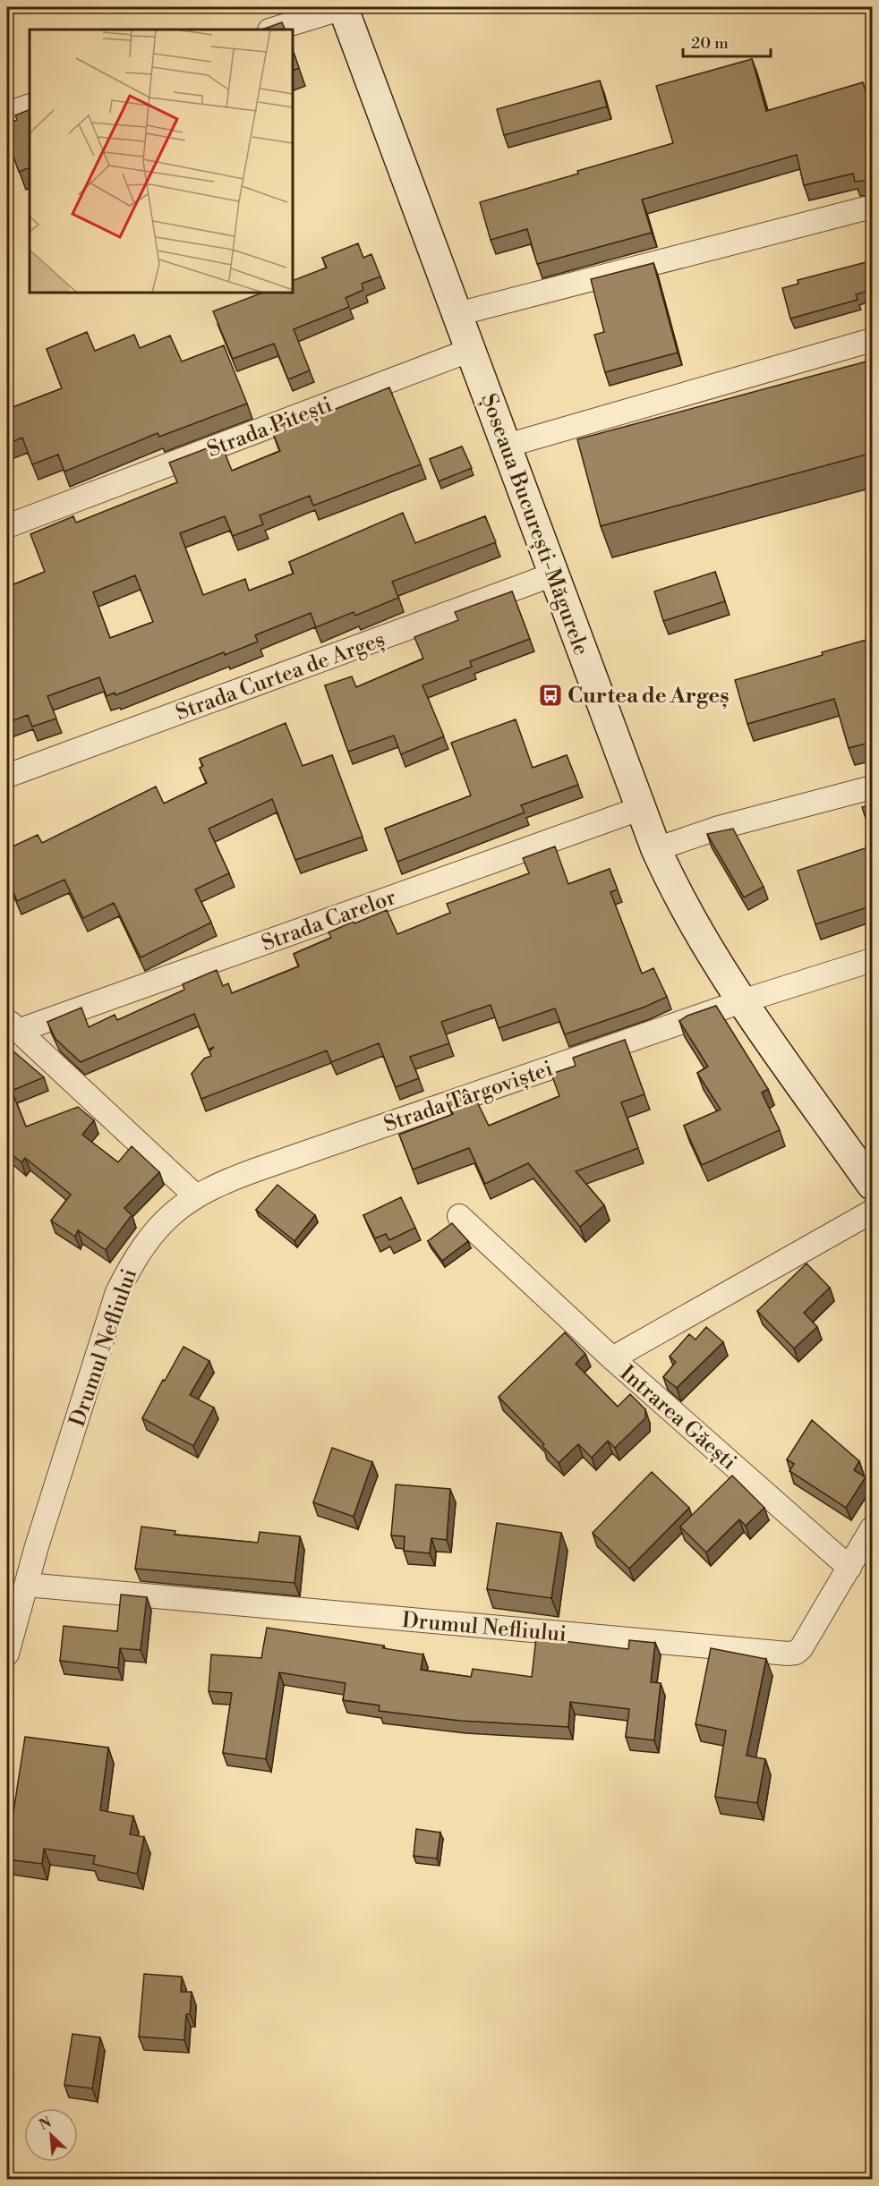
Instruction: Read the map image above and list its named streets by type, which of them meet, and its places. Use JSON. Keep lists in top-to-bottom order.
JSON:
{
  "streets": {
    "main road": ["Șoseaua București-Măgurele"],
    "street": [
      "Strada Pitești",
      "Strada Curtea de Argeș",
      "Strada Carelor",
      "Strada Târgoviștei",
      "Drumul Nefliului",
      "Intrarea Găești"
    ]
  },
  "crossings": [
    ["Strada Pitești", "Șoseaua București-Măgurele"],
    ["Șoseaua București-Măgurele", "Strada Curtea de Argeș"],
    ["Șoseaua București-Măgurele", "Strada Carelor"],
    ["Șoseaua București-Măgurele", "Strada Târgoviștei"],
    ["Strada Târgoviștei", "Drumul Nefliului"],
    ["Drumul Nefliului", "Intrarea Găești"]
  ],
  "places": {
    "bus stop": ["Curtea de Argeș"]
  },
  "scale_bar": "20 m",
  "north": "top left"
}
